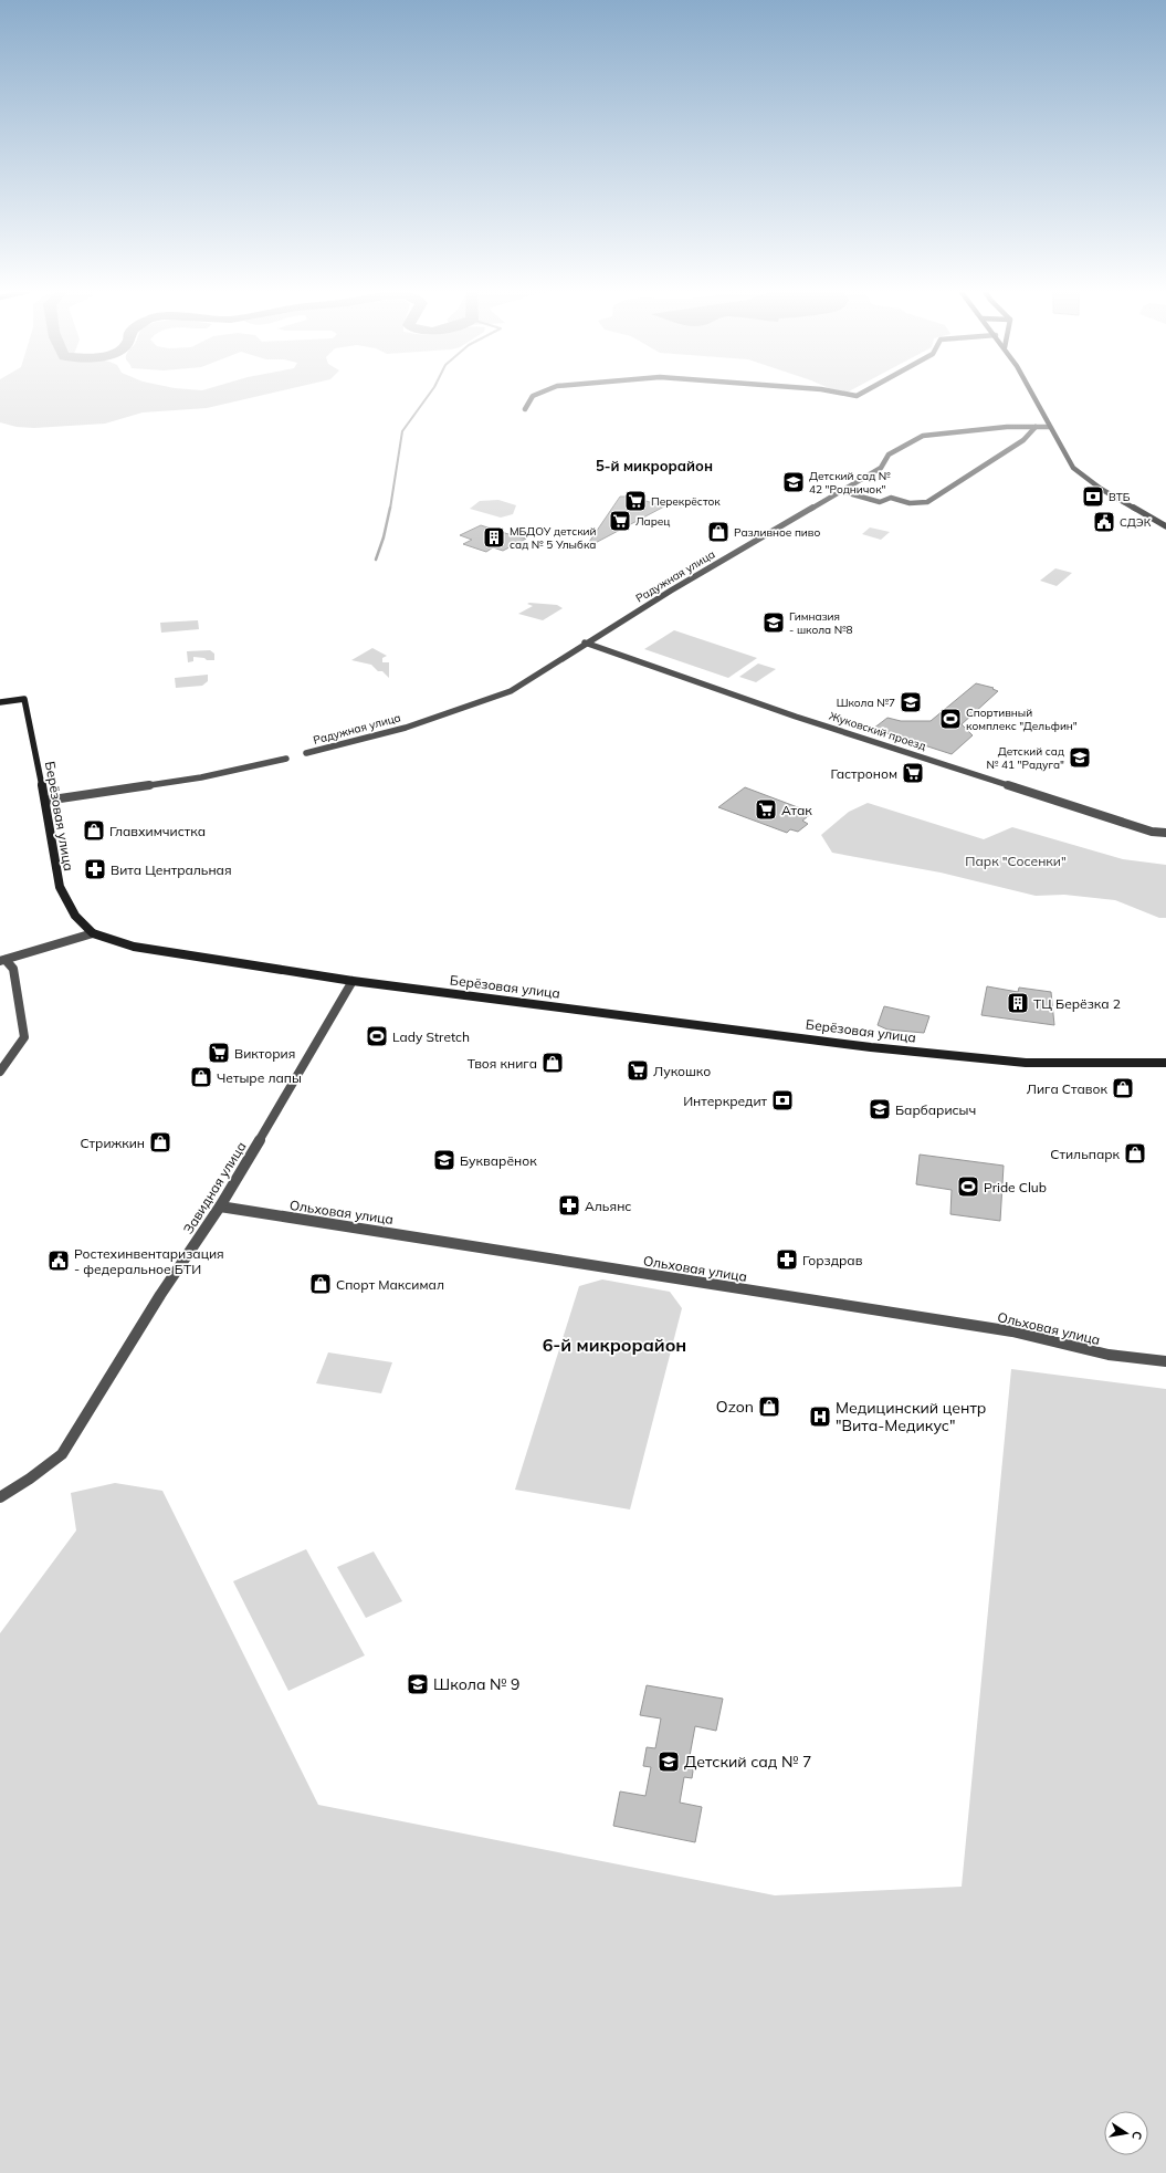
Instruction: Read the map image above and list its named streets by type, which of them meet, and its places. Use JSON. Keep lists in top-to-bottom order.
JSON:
{
  "streets": {
    "street": [
      "Радужная улица",
      "Жуковский проезд",
      "Берёзовая улица",
      "Завидная улица",
      "Ольховая улица"
    ]
  },
  "crossings": [
    ["Радужная улица", "Жуковский проезд"],
    ["Берёзовая улица", "Завидная улица"],
    ["Завидная улица", "Ольховая улица"]
  ],
  "districts": ["5-й микрорайон", "6-й микрорайон"],
  "parks": ["Парк \"Сосенки\""],
  "places": {
    "school or university": [
      "Детский сад № 42 \"Родничок\"",
      "Гимназия - школа №8",
      "Школа №7",
      "Детский сад № 41 \"Радуга\"",
      "Барбарисыч",
      "Букварёнок",
      "Школа № 9",
      "Детский сад № 7"
    ],
    "bank": ["ВТБ", "Интеркредит"],
    "supermarket": [
      "Перекрёсток",
      "Ларец",
      "Гастроном",
      "Атак",
      "Виктория",
      "Лукошко"
    ],
    "public building": ["СДЭК", "Ростехинвентаризация - федеральное БТИ"],
    "shop": [
      "Разливное пиво",
      "Главхимчистка",
      "Твоя книга",
      "Четыре лапы",
      "Лига Ставок",
      "Стрижкин",
      "Стильпарк",
      "Спорт Максимал",
      "Ozon"
    ],
    "building": ["МБДОУ детский сад № 5 Улыбка", "ТЦ Берёзка 2"],
    "sports": ["Спортивный комплекс \"Дельфин\"", "Lady Stretch", "Pride Club"],
    "pharmacy": ["Вита Центральная", "Альянс", "Горздрав"],
    "hospital": ["Медицинский центр \"Вита-Медикус\""]
  },
  "north": "right"
}
